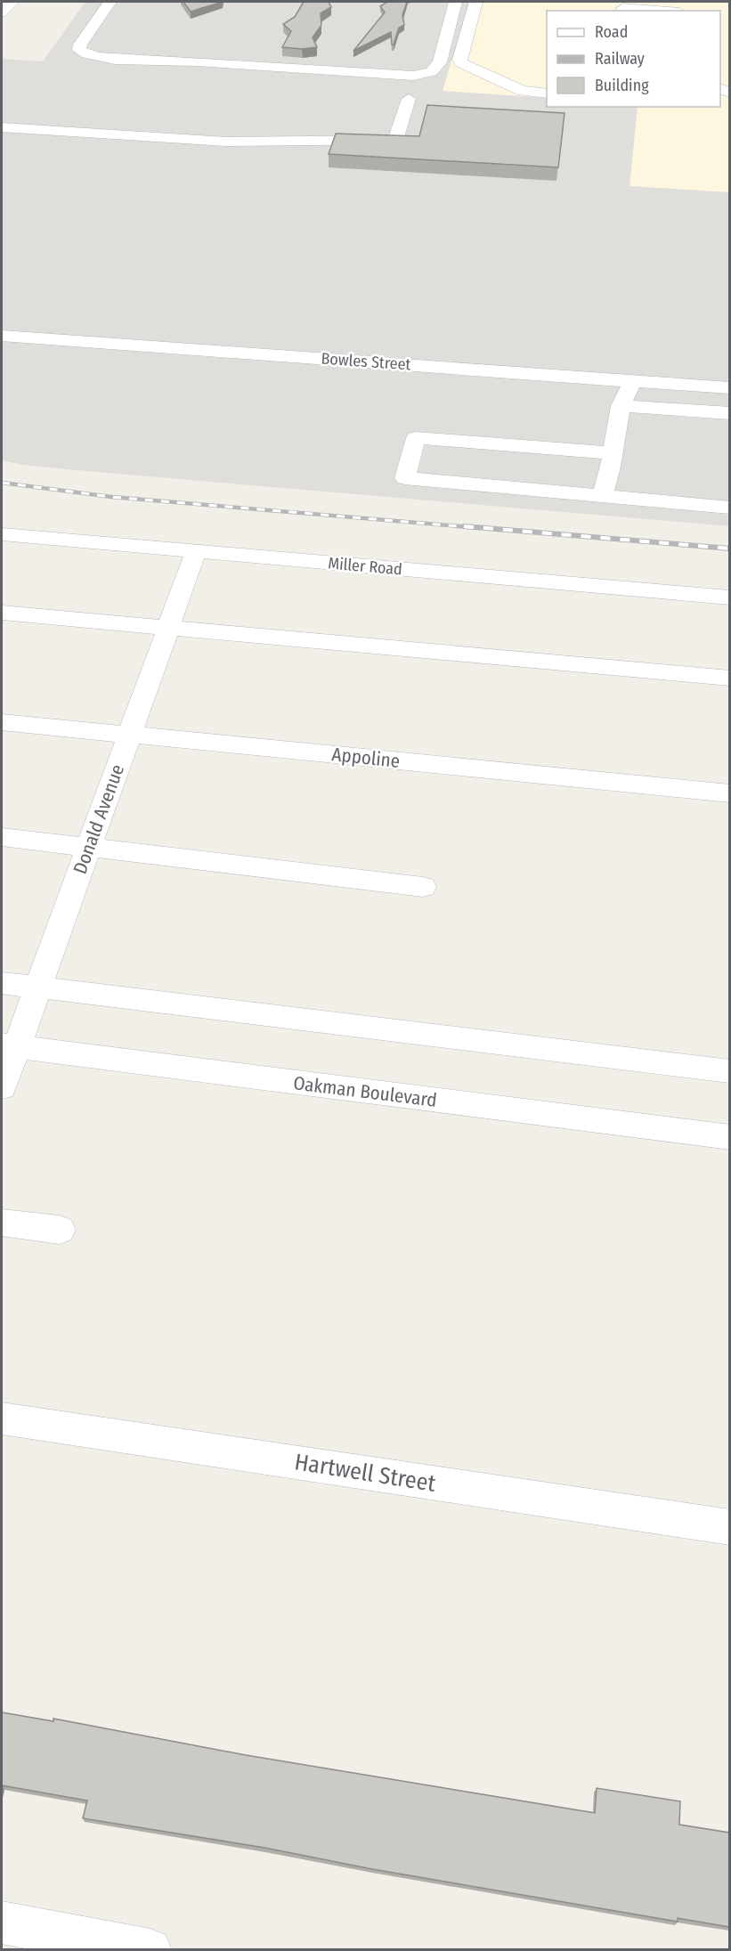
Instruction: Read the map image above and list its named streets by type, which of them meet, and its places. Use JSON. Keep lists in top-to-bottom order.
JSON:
{
  "streets": {
    "street": [
      "Bowles Street",
      "Miller Road",
      "Appoline",
      "Donald Avenue",
      "Oakman Boulevard",
      "Hartwell Street"
    ]
  },
  "crossings": [
    ["Miller Road", "Donald Avenue"],
    ["Appoline", "Donald Avenue"],
    ["Donald Avenue", "Oakman Boulevard"]
  ],
  "legend": ["Road", "Railway", "Building"]
}
